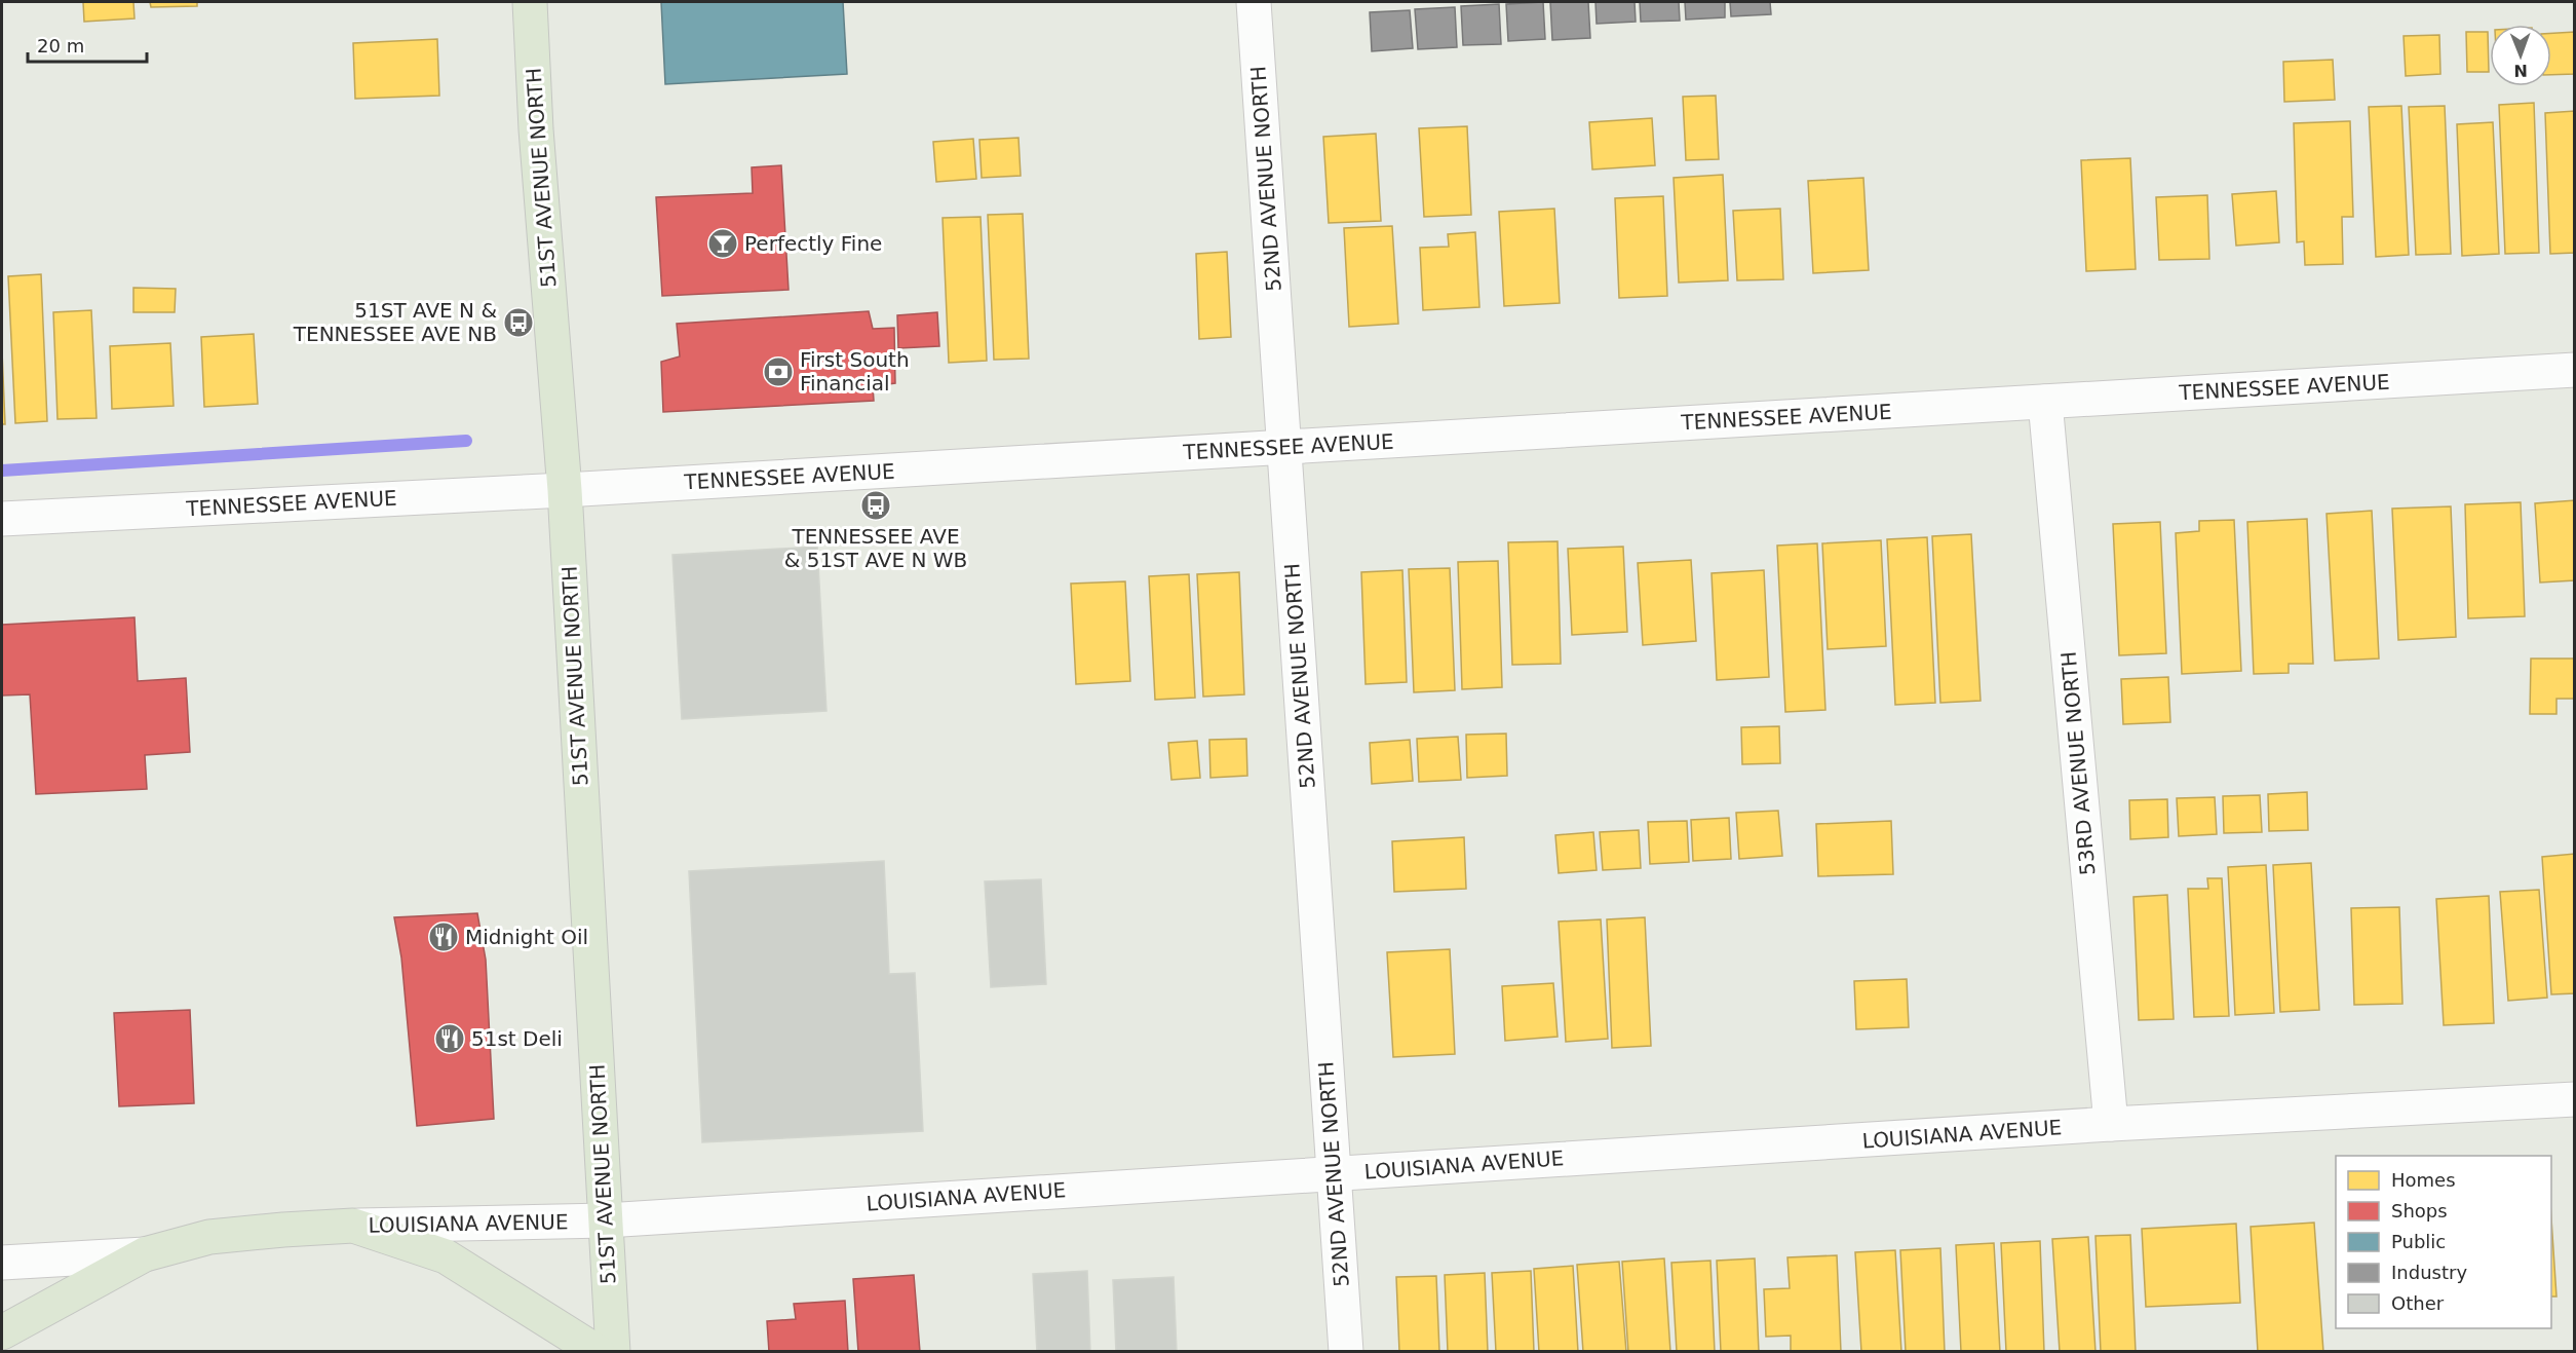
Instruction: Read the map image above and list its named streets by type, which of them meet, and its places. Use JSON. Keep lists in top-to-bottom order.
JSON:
{
  "streets": {
    "main road": ["51ST AVENUE NORTH"],
    "street": [
      "52ND AVENUE NORTH",
      "TENNESSEE AVENUE",
      "53RD AVENUE NORTH",
      "LOUISIANA AVENUE"
    ]
  },
  "crossings": [
    ["51ST AVENUE NORTH", "TENNESSEE AVENUE"],
    ["51ST AVENUE NORTH", "LOUISIANA AVENUE"],
    ["52ND AVENUE NORTH", "TENNESSEE AVENUE"],
    ["52ND AVENUE NORTH", "LOUISIANA AVENUE"],
    ["TENNESSEE AVENUE", "53RD AVENUE NORTH"],
    ["53RD AVENUE NORTH", "LOUISIANA AVENUE"]
  ],
  "places": {
    "bar": ["Perfectly Fine"],
    "bus stop": ["51ST AVE N & TENNESSEE AVE NB", "TENNESSEE AVE & 51ST AVE N WB"],
    "bank": ["First South Financial"],
    "restaurant": ["Midnight Oil", "51st Deli"]
  },
  "legend": [
    "Homes",
    "Shops",
    "Public",
    "Industry",
    "Other"
  ],
  "scale_bar": "20 m",
  "north": "bottom"
}
